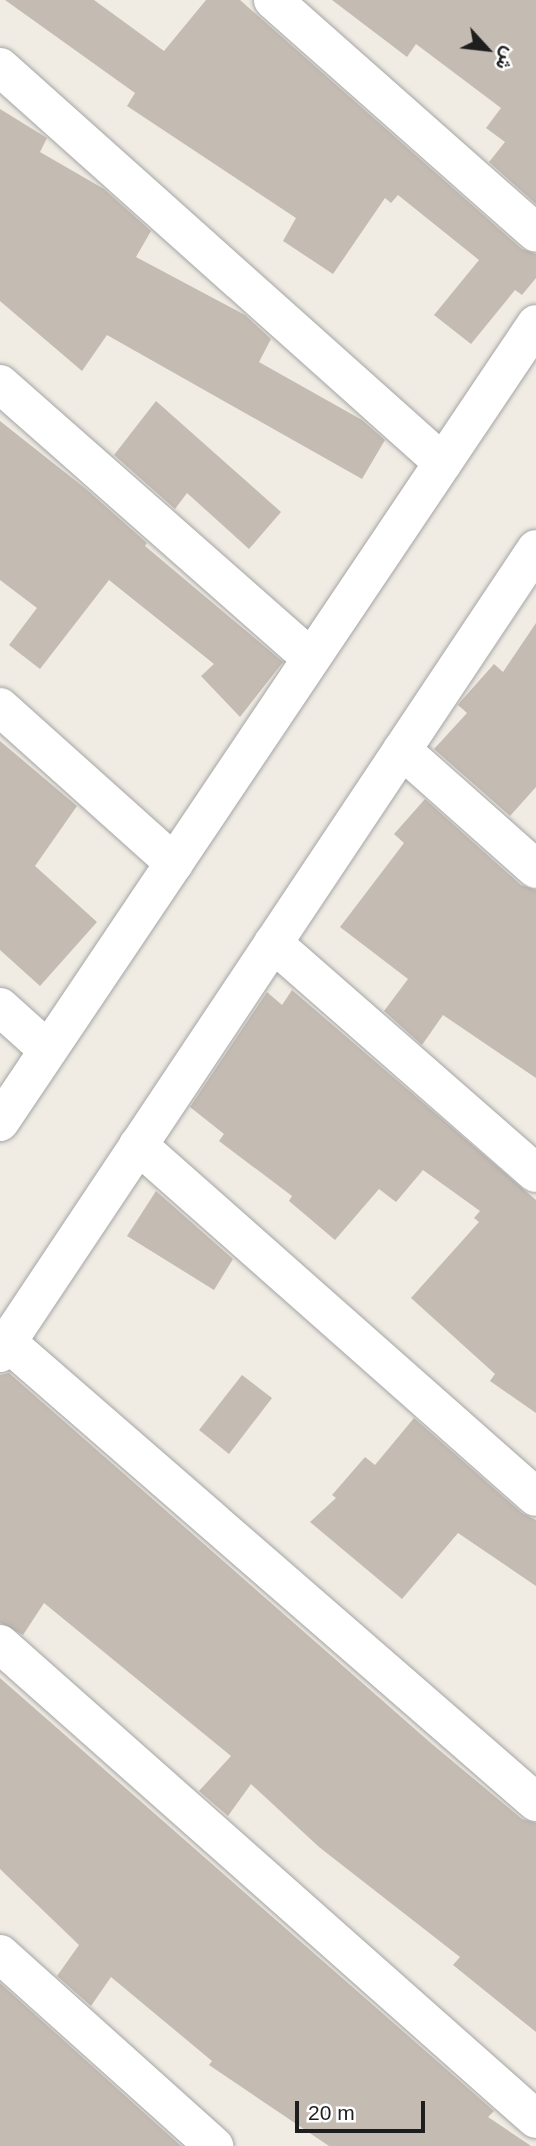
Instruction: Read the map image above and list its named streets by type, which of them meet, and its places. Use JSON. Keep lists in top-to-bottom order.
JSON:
{
  "scale_bar": "20 m",
  "north": "bottom right"
}
